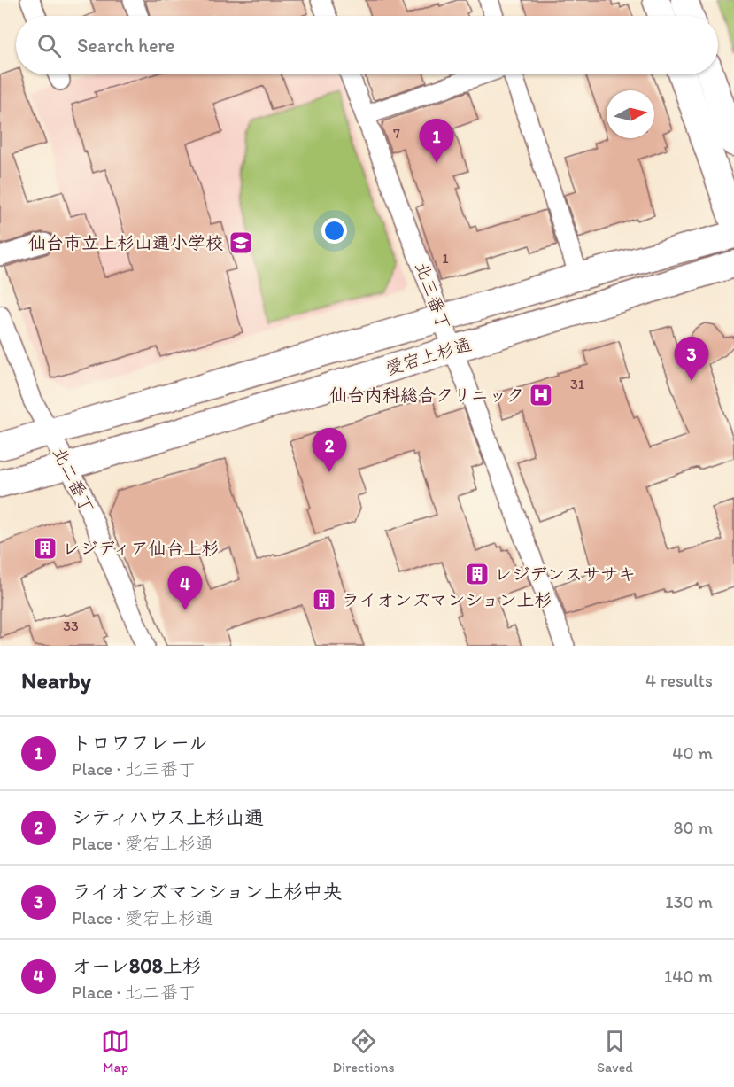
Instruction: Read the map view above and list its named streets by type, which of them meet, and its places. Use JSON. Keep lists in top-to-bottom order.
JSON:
{
  "streets": {
    "street": ["北三番丁", "愛宕上杉通", "北二番丁"]
  },
  "crossings": [
    ["北三番丁", "愛宕上杉通"],
    ["愛宕上杉通", "北二番丁"]
  ],
  "places": {
    "school or university": ["仙台市立上杉山通小学校"],
    "hospital": ["仙台内科総合クリニック"],
    "building": ["レジディア仙台上杉", "レジデンスササキ", "ライオンズマンション上杉"]
  },
  "house_numbers": [
    "7",
    "1",
    "31",
    "33"
  ],
  "north": "right",
  "page": {
    "search": "Search here",
    "pins": [
      "1",
      "3",
      "2",
      "4"
    ],
    "heading": ["Nearby", "4 results"],
    "list": [
      {
        "mark": "1",
        "name": "トロワフレール",
        "note": "Place · 北三番丁",
        "value": "40 m"
      },
      {
        "mark": "2",
        "name": "シティハウス上杉山通",
        "note": "Place · 愛宕上杉通",
        "value": "80 m"
      },
      {
        "mark": "3",
        "name": "ライオンズマンション上杉中央",
        "note": "Place · 愛宕上杉通",
        "value": "130 m"
      },
      {
        "mark": "4",
        "name": "オーレ808上杉",
        "note": "Place · 北二番丁",
        "value": "140 m"
      }
    ],
    "nav": ["Map", "Directions", "Saved"]
  }
}
